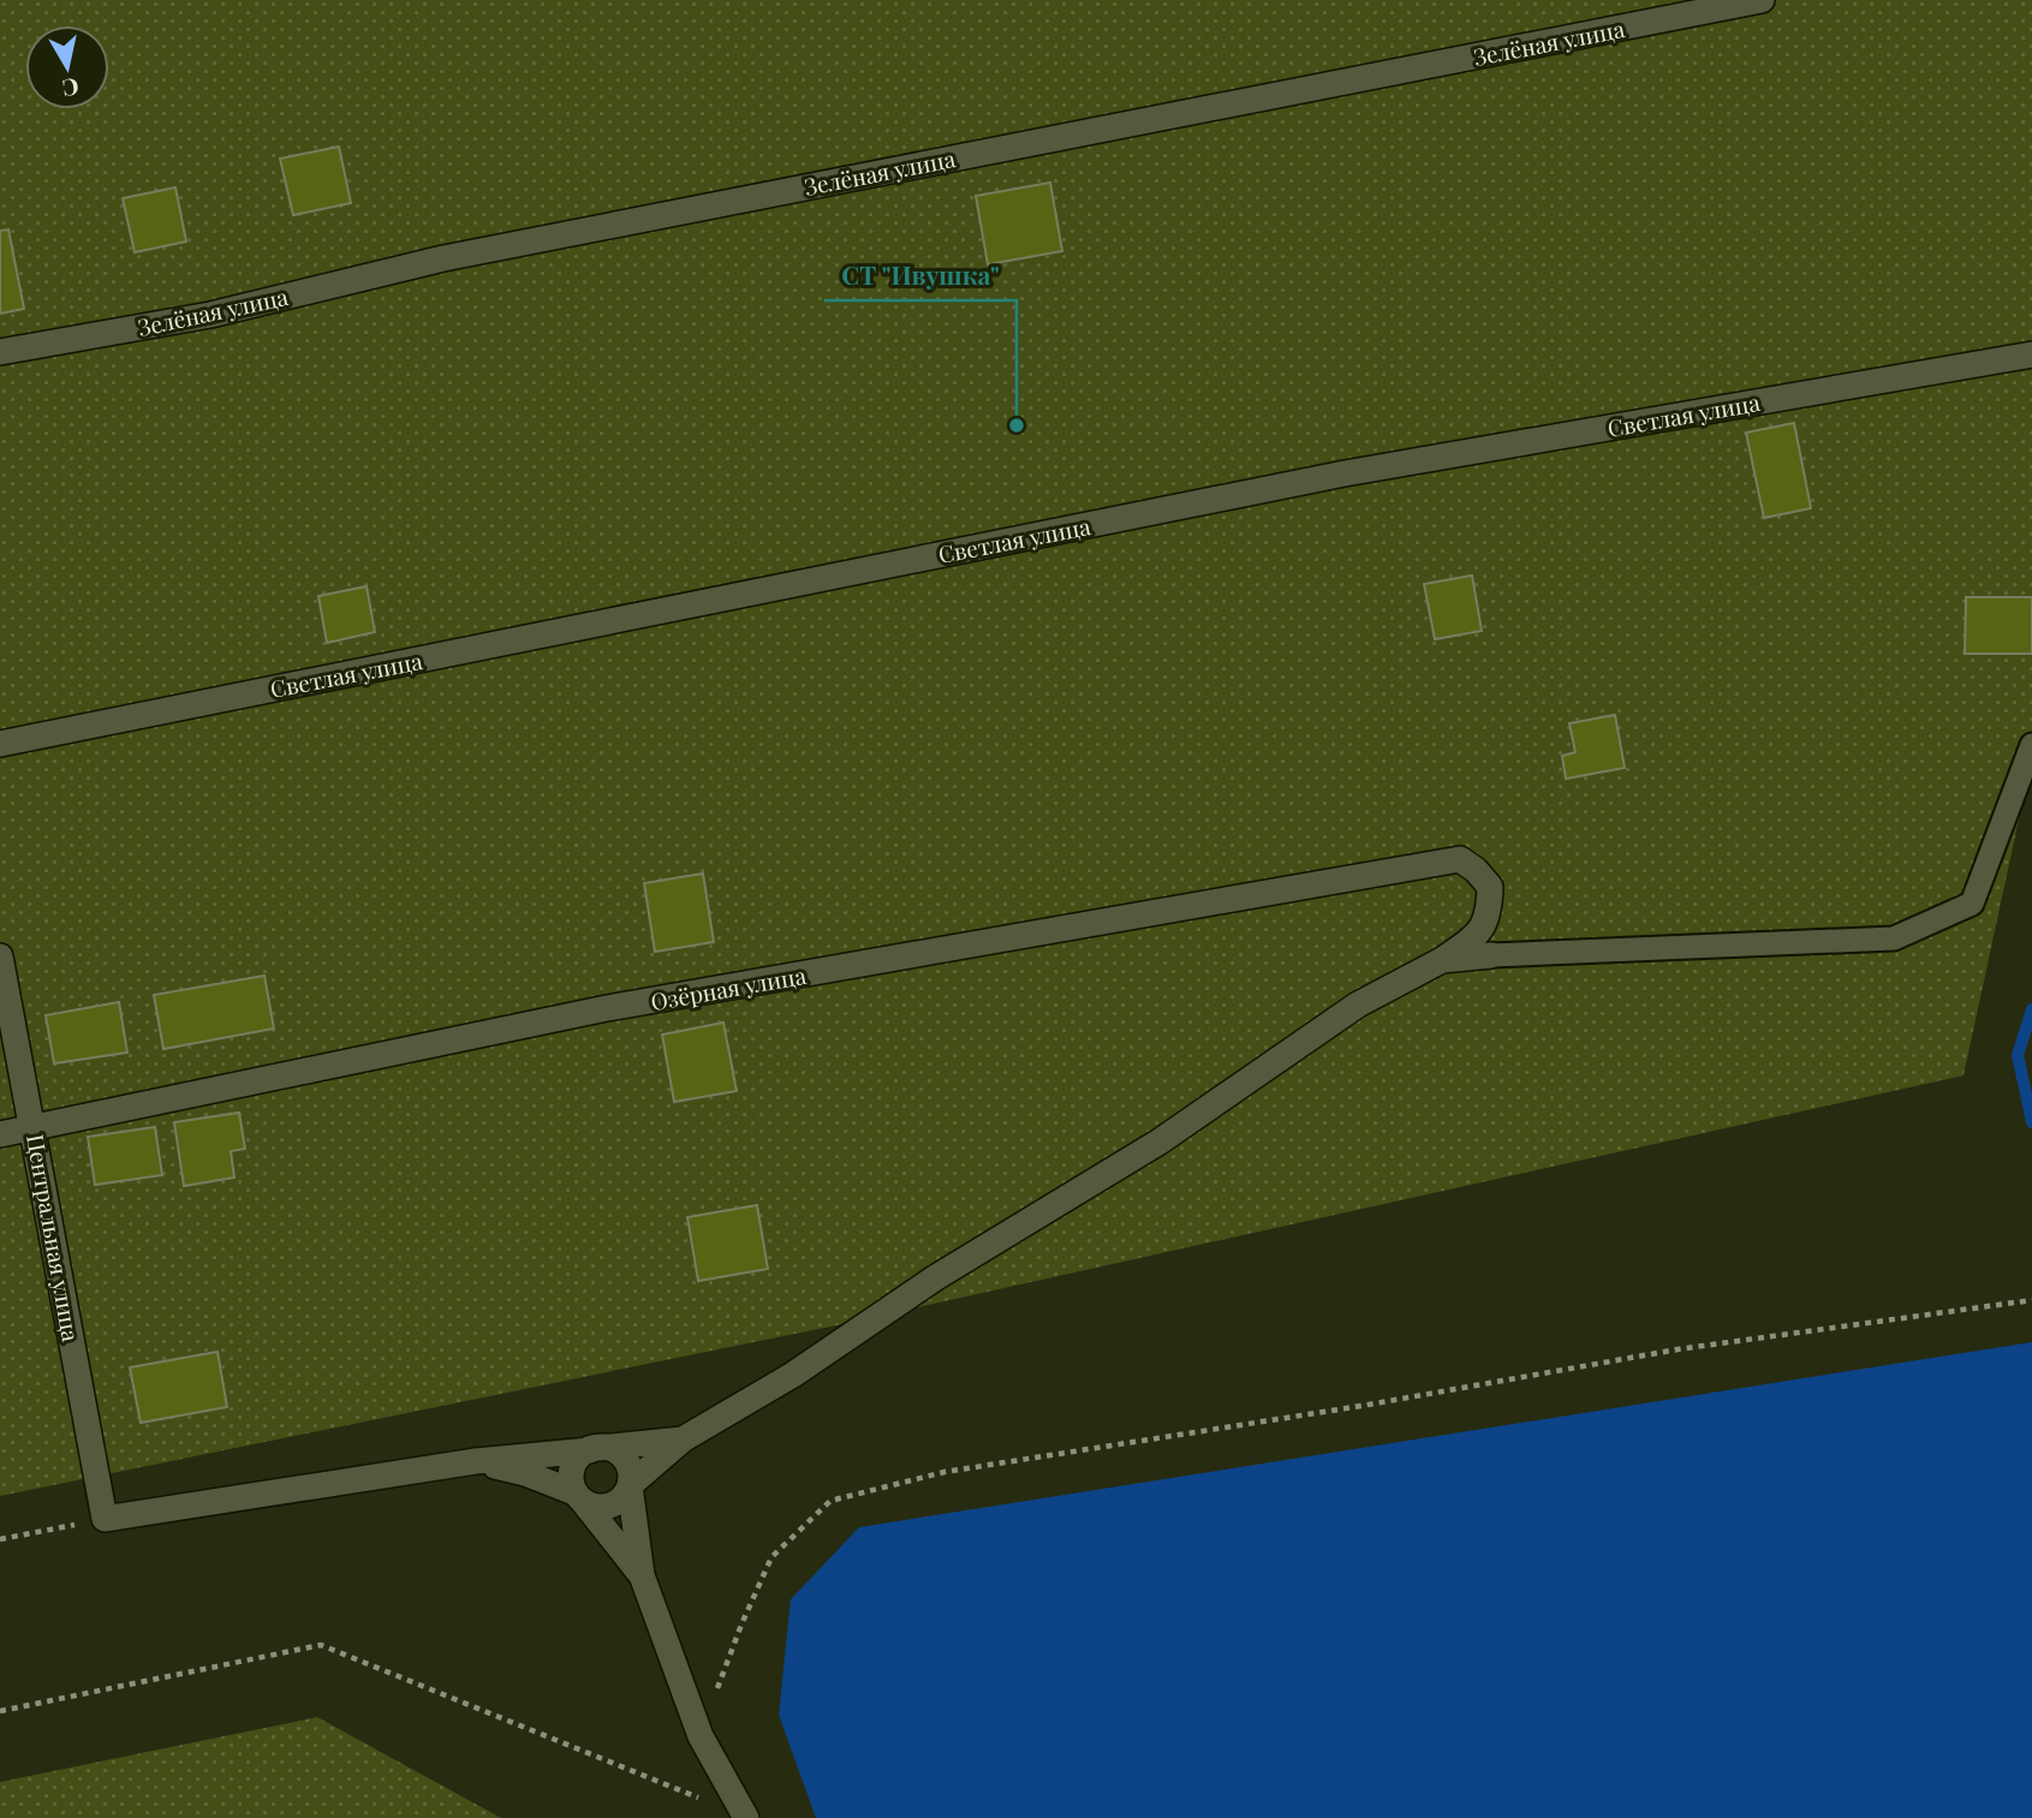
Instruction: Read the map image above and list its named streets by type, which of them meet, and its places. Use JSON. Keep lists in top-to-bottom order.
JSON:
{
  "streets": {
    "street": [
      "Зелёная улица",
      "Светлая улица",
      "Озёрная улица",
      "Центральная улица"
    ]
  },
  "crossings": [
    ["Озёрная улица", "Центральная улица"]
  ],
  "places": ["СТ \"Ивушка\""],
  "north": "bottom"
}
